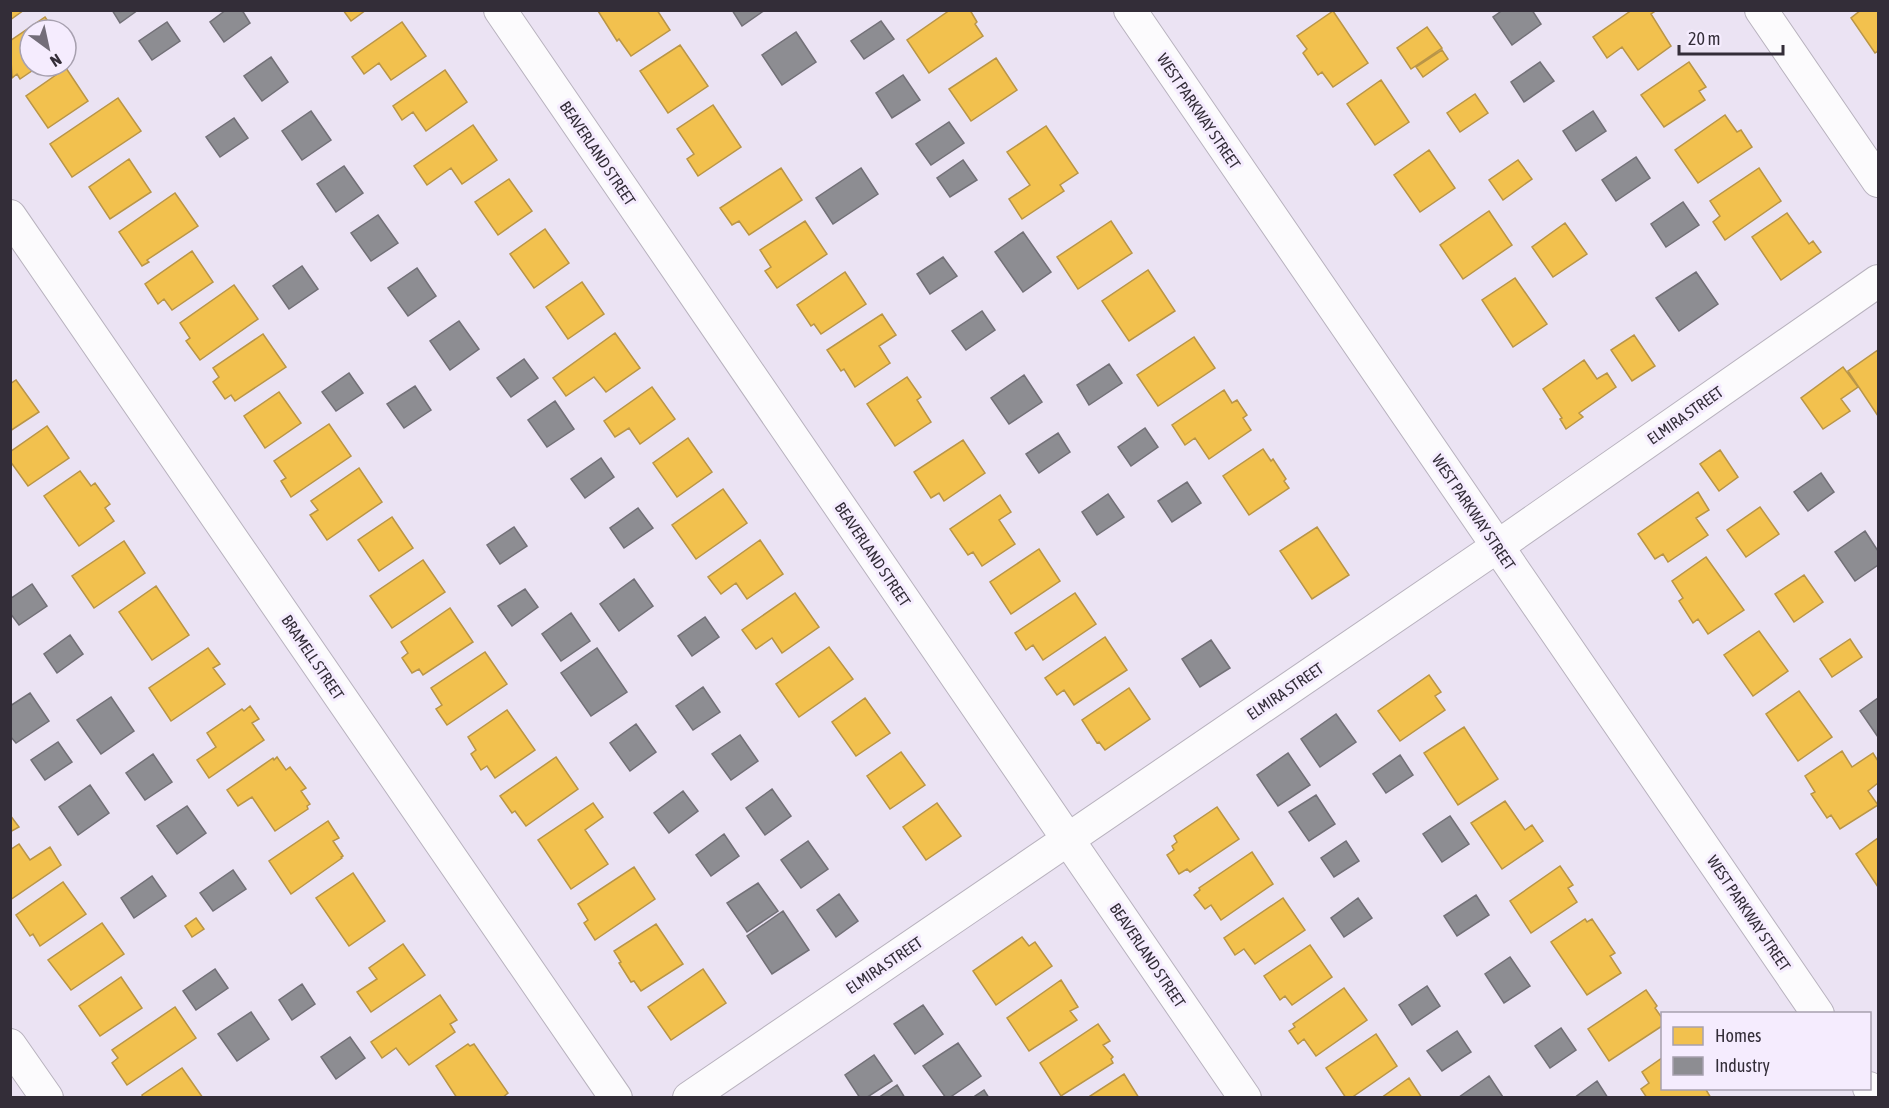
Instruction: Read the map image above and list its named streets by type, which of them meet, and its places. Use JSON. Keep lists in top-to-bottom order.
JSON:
{
  "streets": {
    "street": [
      "WEST PARKWAY STREET",
      "BEAVERLAND STREET",
      "ELMIRA STREET",
      "BRAMELL STREET"
    ]
  },
  "crossings": [
    ["WEST PARKWAY STREET", "ELMIRA STREET"],
    ["BEAVERLAND STREET", "ELMIRA STREET"]
  ],
  "legend": ["Homes", "Industry"],
  "scale_bar": "20 m",
  "north": "bottom right"
}
